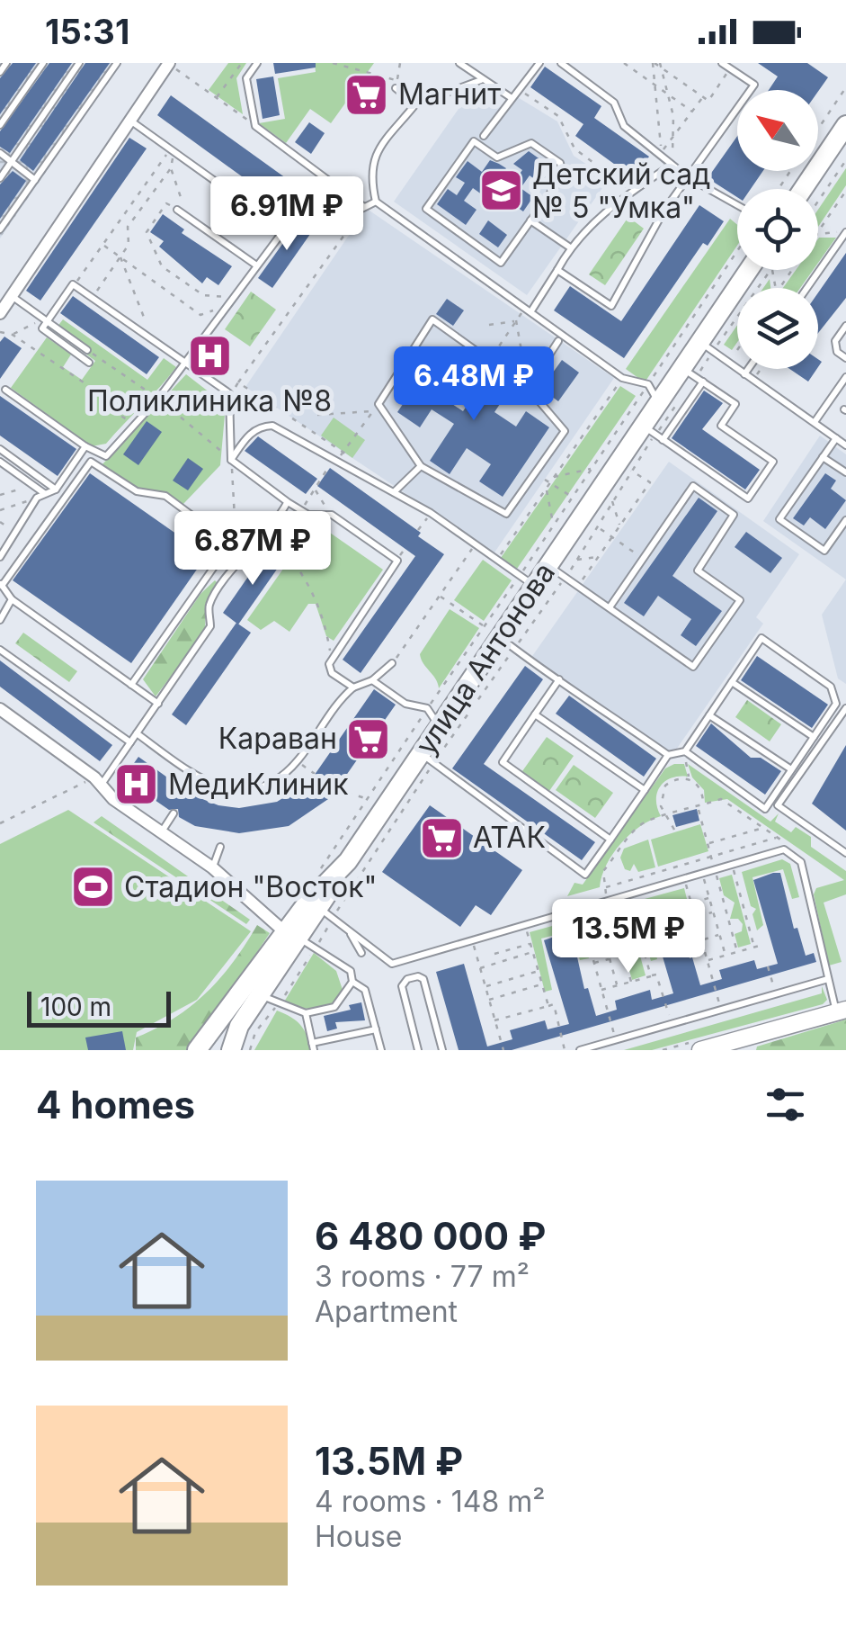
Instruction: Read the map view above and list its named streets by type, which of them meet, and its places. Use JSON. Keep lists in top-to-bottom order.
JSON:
{
  "streets": {
    "main road": ["улица Антонова"]
  },
  "places": {
    "supermarket": ["Магнит", "Караван", "АТАК"],
    "school or university": ["Детский сад № 5 \"Умка\""],
    "hospital": ["Поликлиника №8", "МедиКлиник"],
    "sports": ["Стадион \"Восток\""]
  },
  "scale_bar": "100 m",
  "north": "top left",
  "page": {
    "status": "15:31",
    "price": [
      "6.91M ₽",
      "6.48M ₽",
      "6.87M ₽",
      "13.5M ₽"
    ],
    "scale": "100 m",
    "heading": "4 homes",
    "list": [
      {
        "name": "6 480 000 ₽",
        "note": "3 rooms · 77 m² · Apartment"
      },
      {
        "name": "13.5M ₽",
        "note": "4 rooms · 148 m² · House"
      }
    ]
  }
}
